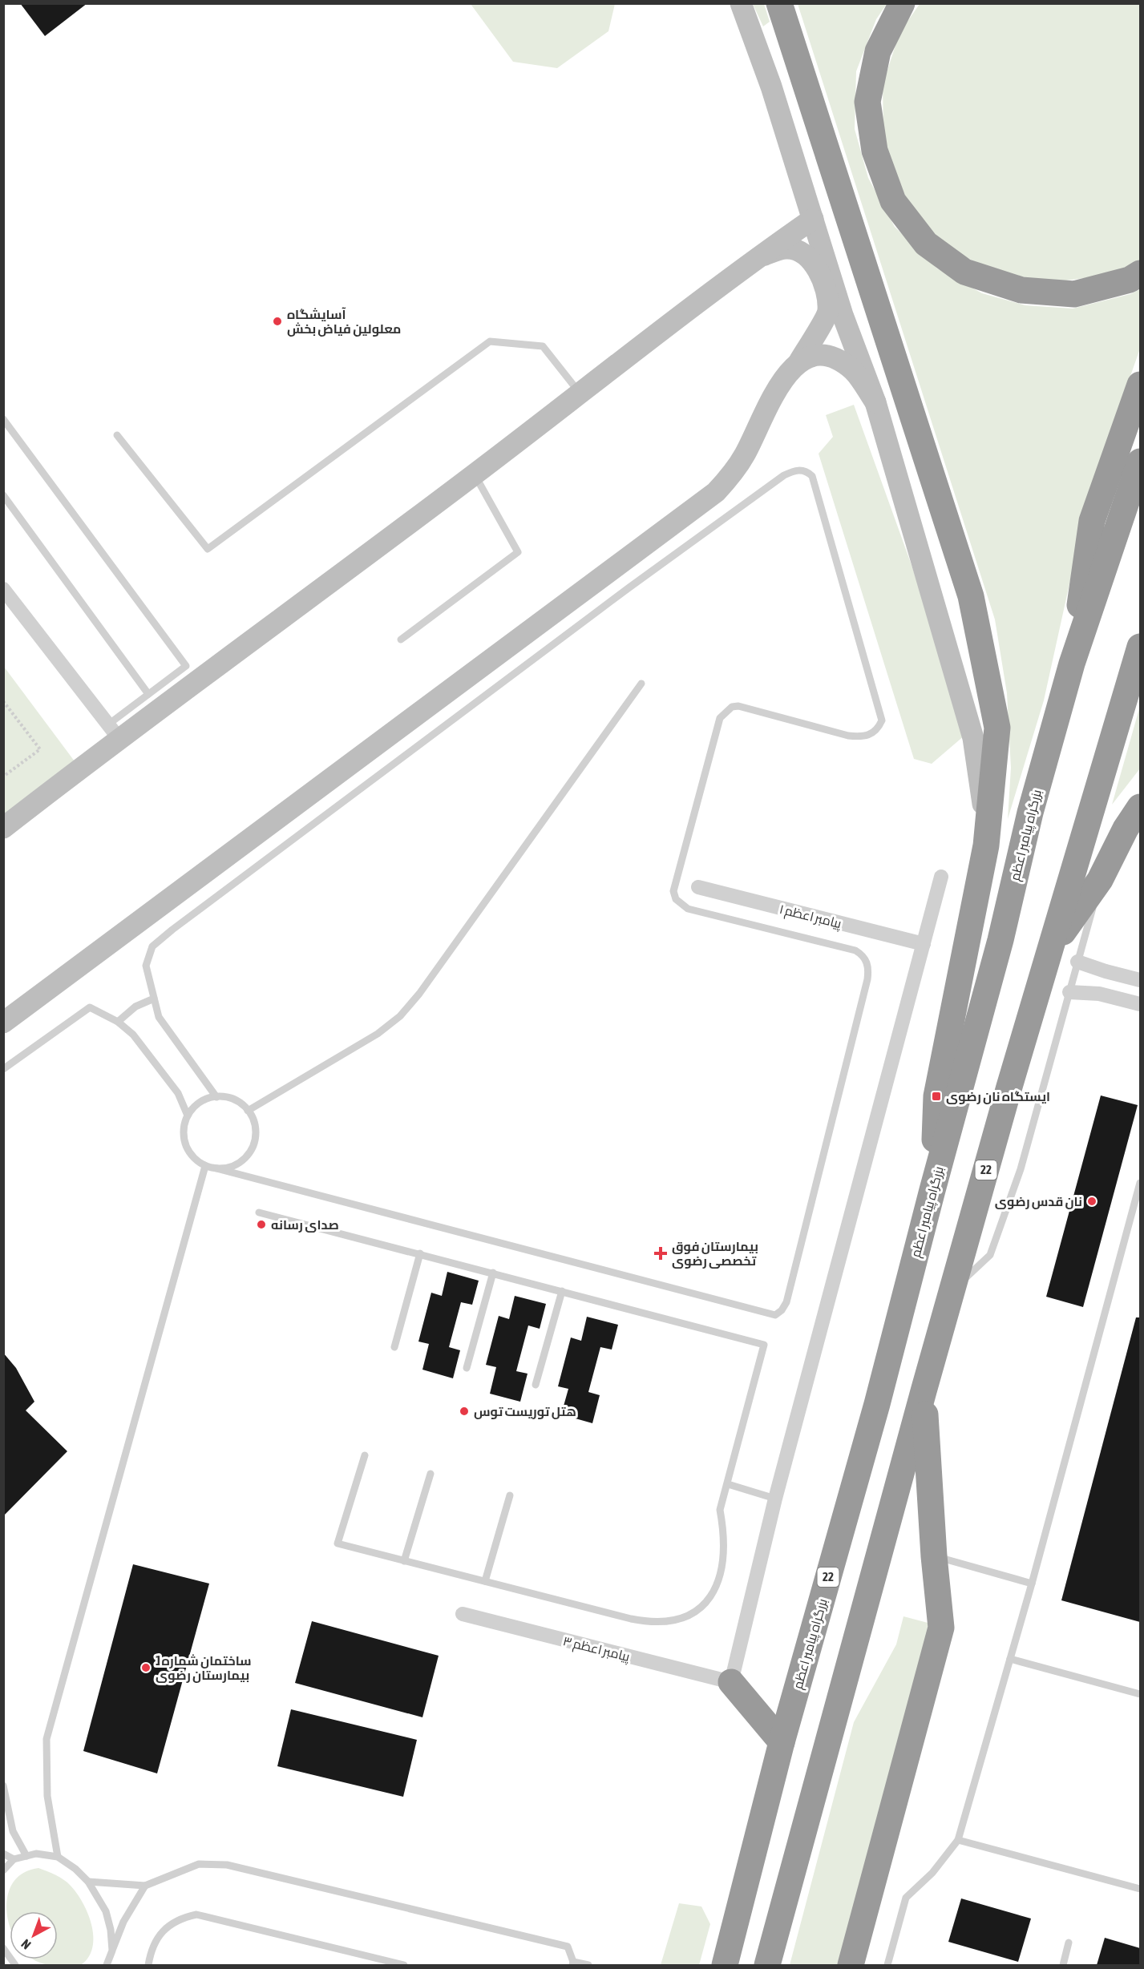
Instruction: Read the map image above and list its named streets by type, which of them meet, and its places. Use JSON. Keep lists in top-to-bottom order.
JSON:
{
  "streets": {
    "highway": ["بزرگراه پیامبر اعظم", "22"],
    "street": ["پیامبر اعظم ۱", "پیامبر اعظم ۳"]
  },
  "places": {
    "other": [
      "آسایشگاه معلولین فیاض بخش",
      "نان قدس رضوی",
      "صدای رسانه",
      "هتل توریست توس",
      "ساختمان شماره1 بیمارستان رضوی"
    ],
    "transit": ["ایستگاه نان رضوی"],
    "health": ["بیمارستان فوق تخصصی رضوی"]
  },
  "north": "bottom left"
}
